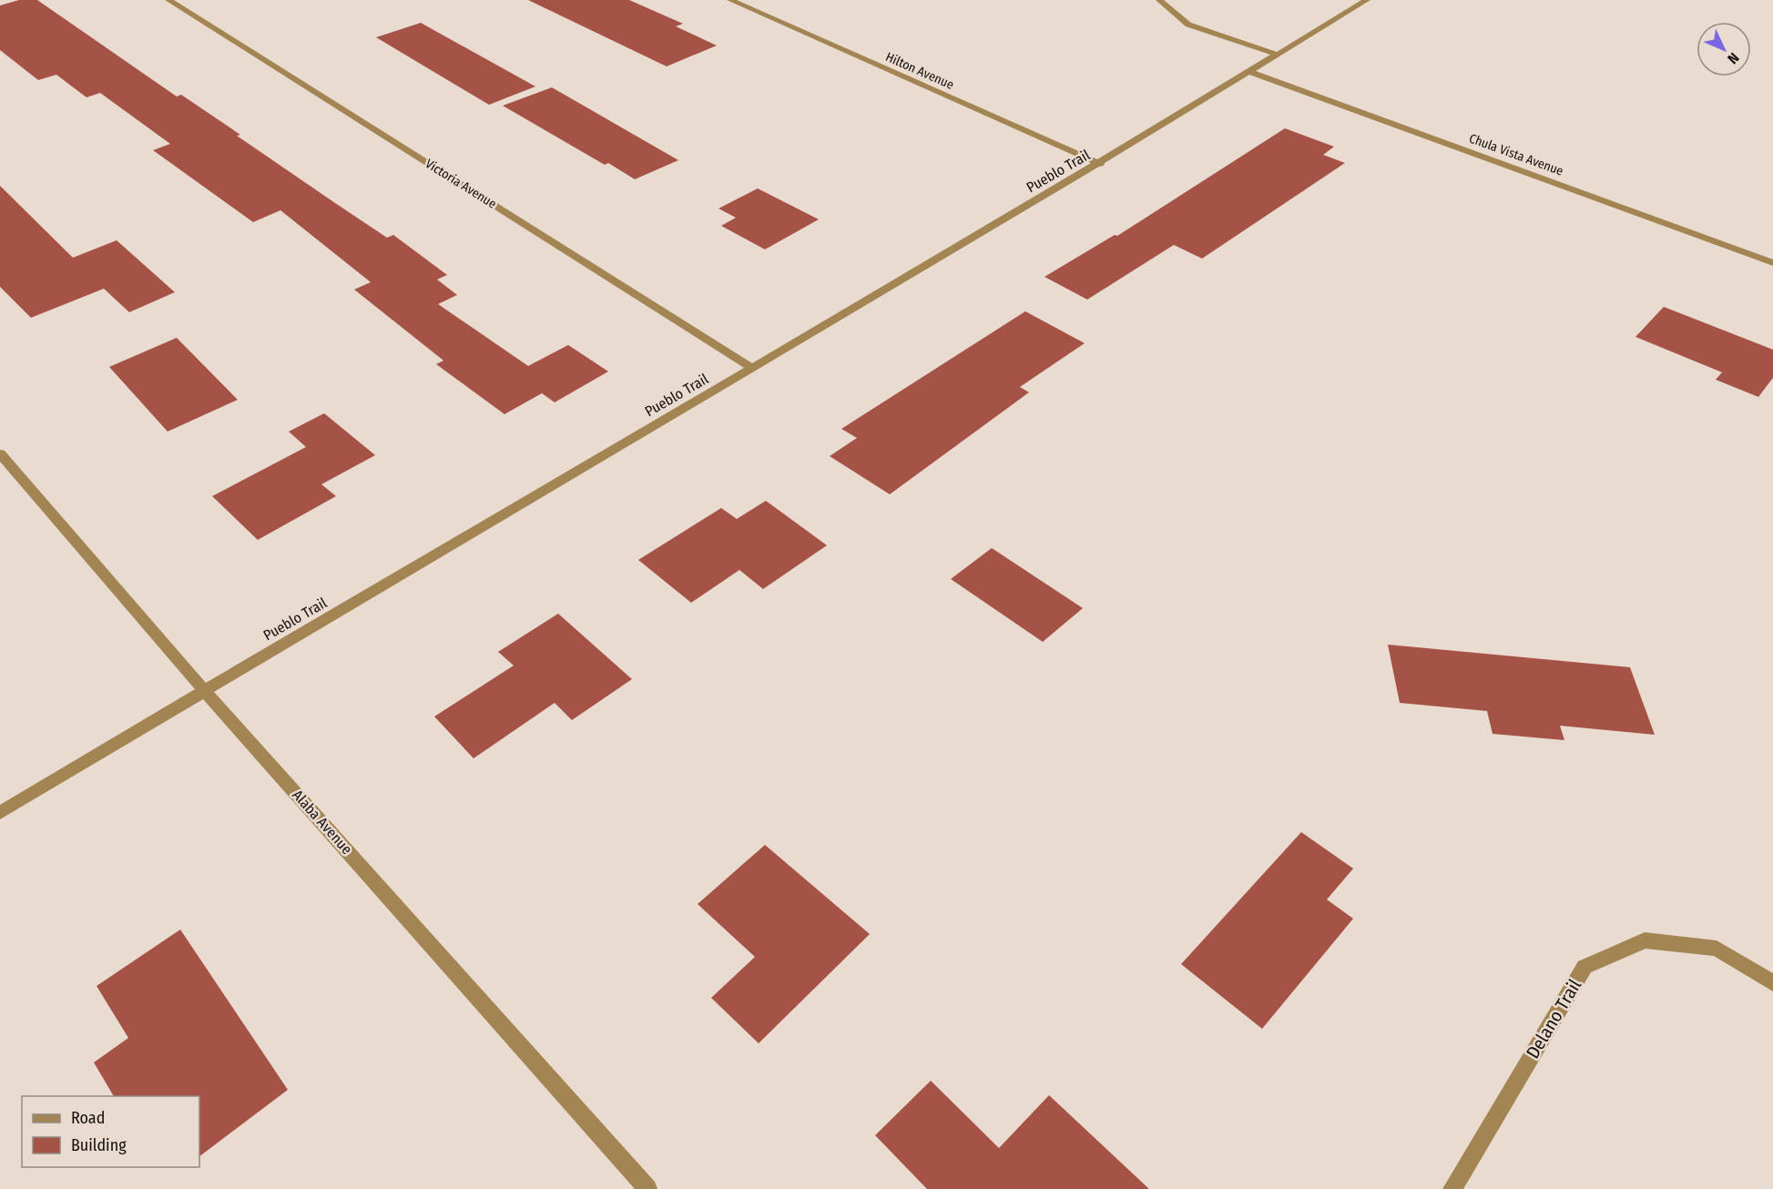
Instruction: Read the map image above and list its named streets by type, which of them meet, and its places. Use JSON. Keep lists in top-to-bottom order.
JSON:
{
  "streets": {
    "street": [
      "Hilton Avenue",
      "Chula Vista Avenue",
      "Pueblo Trail",
      "Victoria Avenue",
      "Alaba Avenue",
      "Delano Trail"
    ]
  },
  "crossings": [
    ["Hilton Avenue", "Pueblo Trail"],
    ["Chula Vista Avenue", "Pueblo Trail"],
    ["Pueblo Trail", "Victoria Avenue"],
    ["Pueblo Trail", "Alaba Avenue"]
  ],
  "legend": ["Road", "Building"],
  "north": "bottom right"
}
